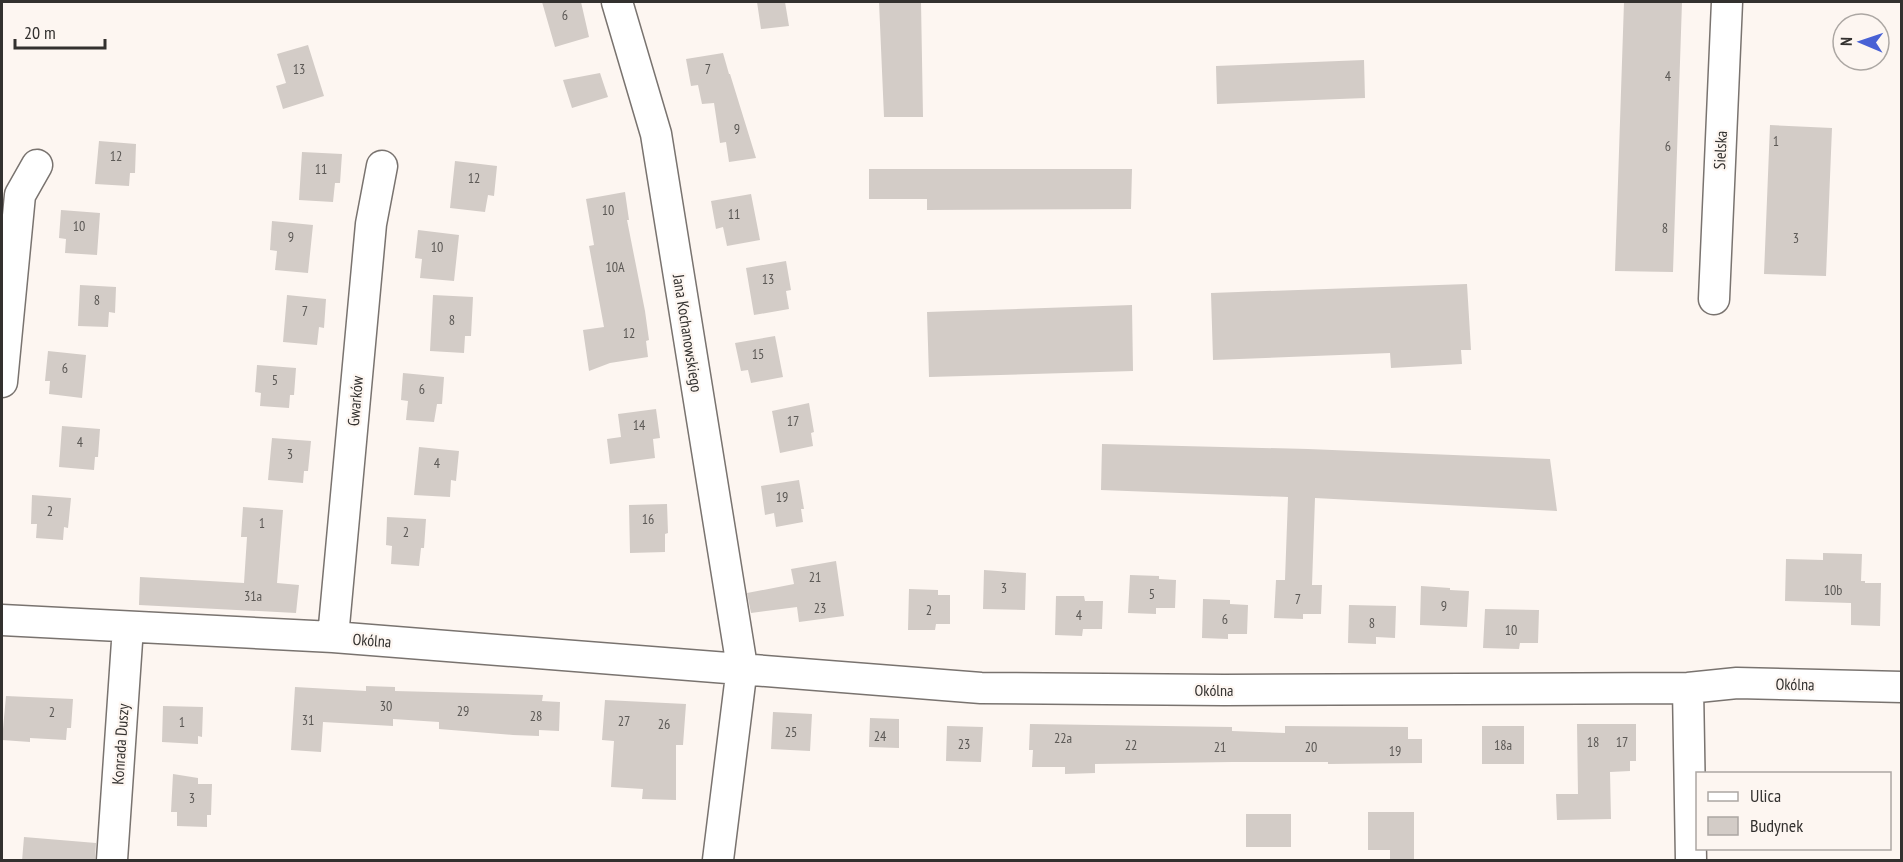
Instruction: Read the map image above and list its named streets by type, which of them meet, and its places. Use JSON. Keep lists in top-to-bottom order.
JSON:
{
  "streets": {
    "street": [
      "Sielska",
      "Jana Kochanowskiego",
      "Gwarków",
      "Okólna",
      "Konrada Duszy"
    ]
  },
  "crossings": [
    ["Jana Kochanowskiego", "Okólna"],
    ["Gwarków", "Okólna"],
    ["Okólna", "Konrada Duszy"]
  ],
  "house_numbers": [
    "6",
    "13",
    "7",
    "4",
    "9",
    "1",
    "6",
    "12",
    "11",
    "12",
    "10",
    "11",
    "10",
    "8",
    "9",
    "3",
    "10",
    "10A",
    "13",
    "8",
    "7",
    "8",
    "12",
    "15",
    "6",
    "5",
    "6",
    "17",
    "14",
    "4",
    "3",
    "4",
    "19",
    "2",
    "16",
    "1",
    "2",
    "21",
    "3",
    "10b",
    "5",
    "31a",
    "7",
    "9",
    "23",
    "2",
    "4",
    "6",
    "8",
    "10",
    "30",
    "29",
    "2",
    "28",
    "31",
    "27",
    "1",
    "26",
    "25",
    "24",
    "22a",
    "18",
    "17",
    "23",
    "22",
    "18a",
    "21",
    "20",
    "19",
    "3"
  ],
  "legend": ["Ulica", "Budynek"],
  "scale_bar": "20 m",
  "north": "left"
}
